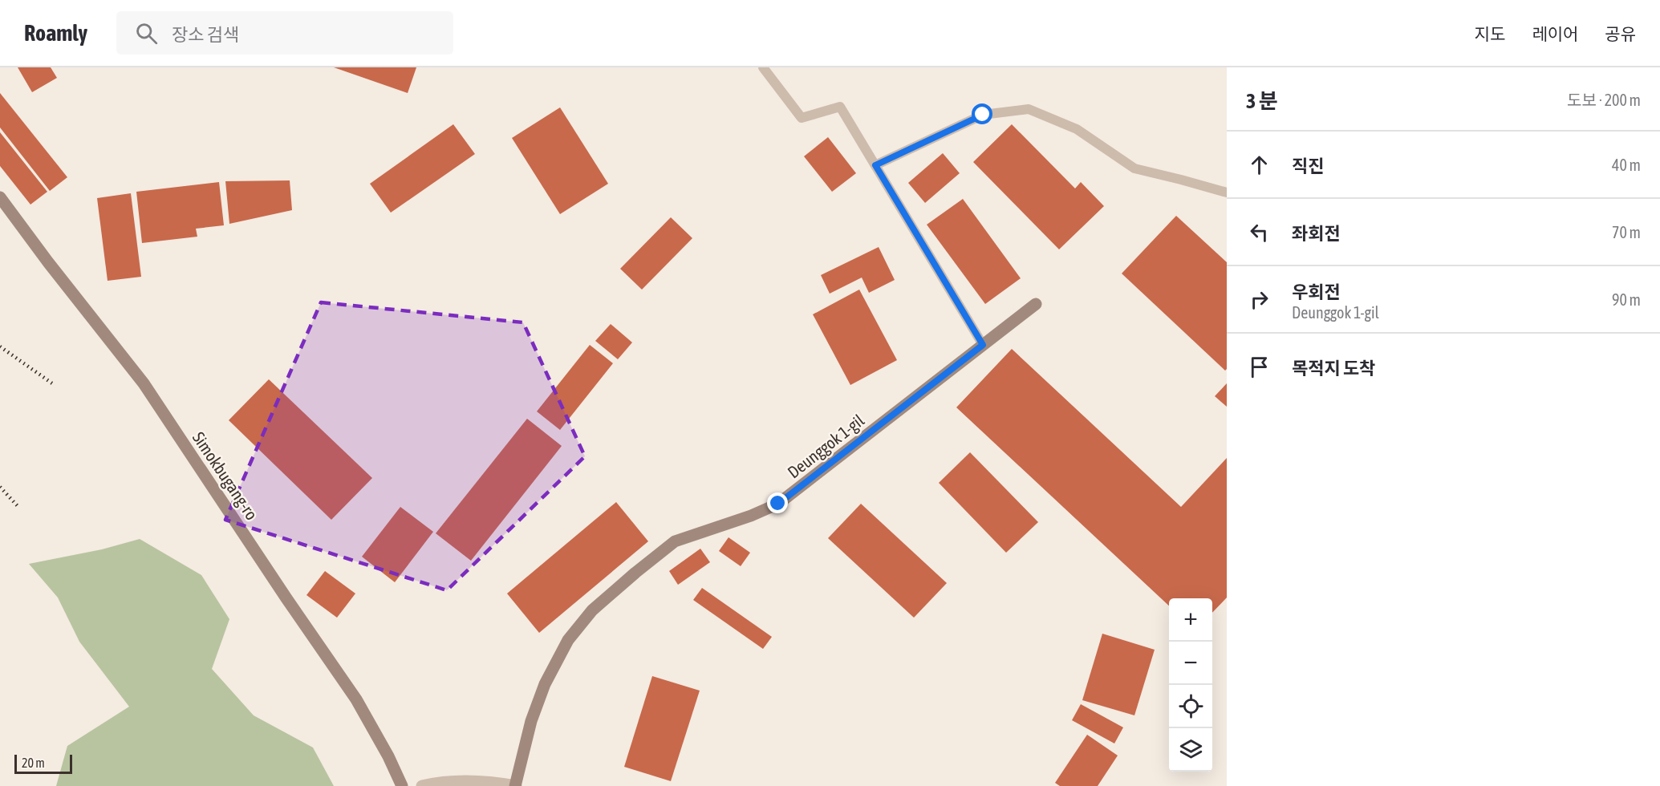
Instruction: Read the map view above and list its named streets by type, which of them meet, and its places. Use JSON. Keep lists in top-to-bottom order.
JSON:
{
  "streets": {
    "street": ["Deunggok 1-gil", "Simokbugang-ro"]
  },
  "scale_bar": "20 m",
  "page": {
    "header": "Roamly",
    "search": "장소 검색",
    "nav": ["지도", "레이어", "공유"],
    "heading": ["3 분", "도보 · 200 m"],
    "list": [
      ["직진", "40 m"],
      ["좌회전", "70 m"],
      ["우회전", "Deunggok 1-gil", "90 m"],
      "목적지 도착"
    ],
    "map_buttons": ["+", "−"],
    "scale": "20 m"
  }
}
